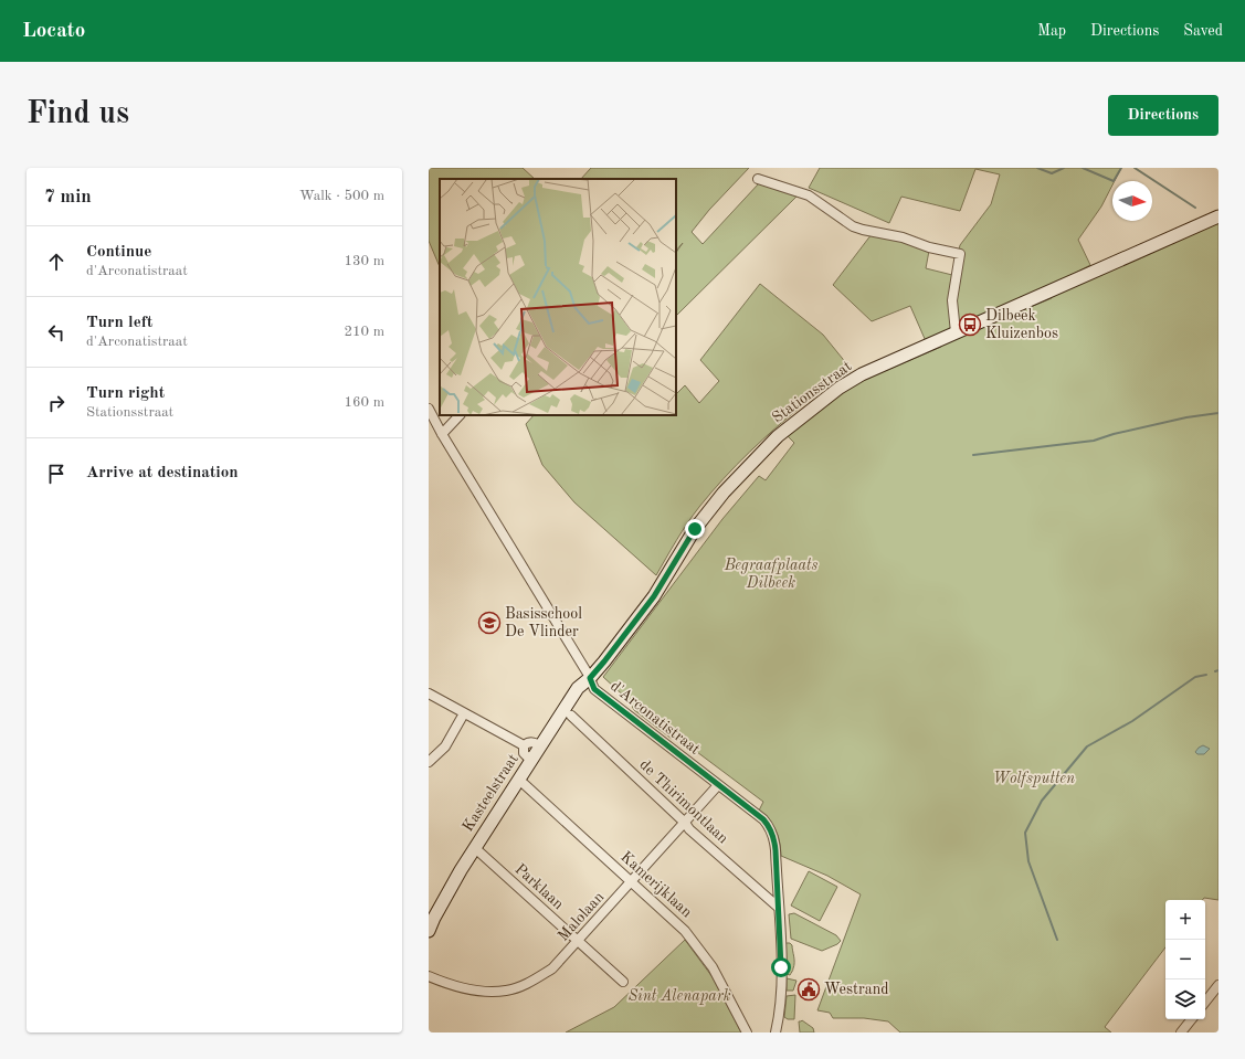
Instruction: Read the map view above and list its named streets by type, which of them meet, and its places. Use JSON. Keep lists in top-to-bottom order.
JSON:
{
  "streets": {
    "street": [
      "Stationsstraat",
      "d'Arconatistraat",
      "Kasteelstraat",
      "de Thirimontlaan",
      "Kamerijklaan",
      "Parklaan",
      "Malolaan"
    ]
  },
  "crossings": [
    ["Stationsstraat", "d'Arconatistraat"],
    ["Stationsstraat", "Kasteelstraat"],
    ["d'Arconatistraat", "Kasteelstraat"],
    ["d'Arconatistraat", "de Thirimontlaan"],
    ["d'Arconatistraat", "Malolaan"],
    ["Kasteelstraat", "Kamerijklaan"],
    ["Kasteelstraat", "Parklaan"],
    ["de Thirimontlaan", "Malolaan"],
    ["Kamerijklaan", "Malolaan"],
    ["Parklaan", "Malolaan"]
  ],
  "parks": ["Begraafplaats Dilbeek", "Wolfsputten", "Sint Alenapark"],
  "places": {
    "bus stop": ["Dilbeek Kluizenbos"],
    "school or university": ["Basisschool De Vlinder"],
    "public building": ["Westrand"]
  },
  "north": "right",
  "page": {
    "header": "Locato",
    "nav": ["Map", "Directions", "Saved"],
    "buttons": "Directions",
    "title": "Find us",
    "heading": ["7 min", "Walk · 500 m"],
    "list": [
      ["Continue", "d'Arconatistraat", "130 m"],
      ["Turn left", "d'Arconatistraat", "210 m"],
      ["Turn right", "Stationsstraat", "160 m"],
      "Arrive at destination"
    ],
    "map_buttons": ["+", "−"]
  }
}
